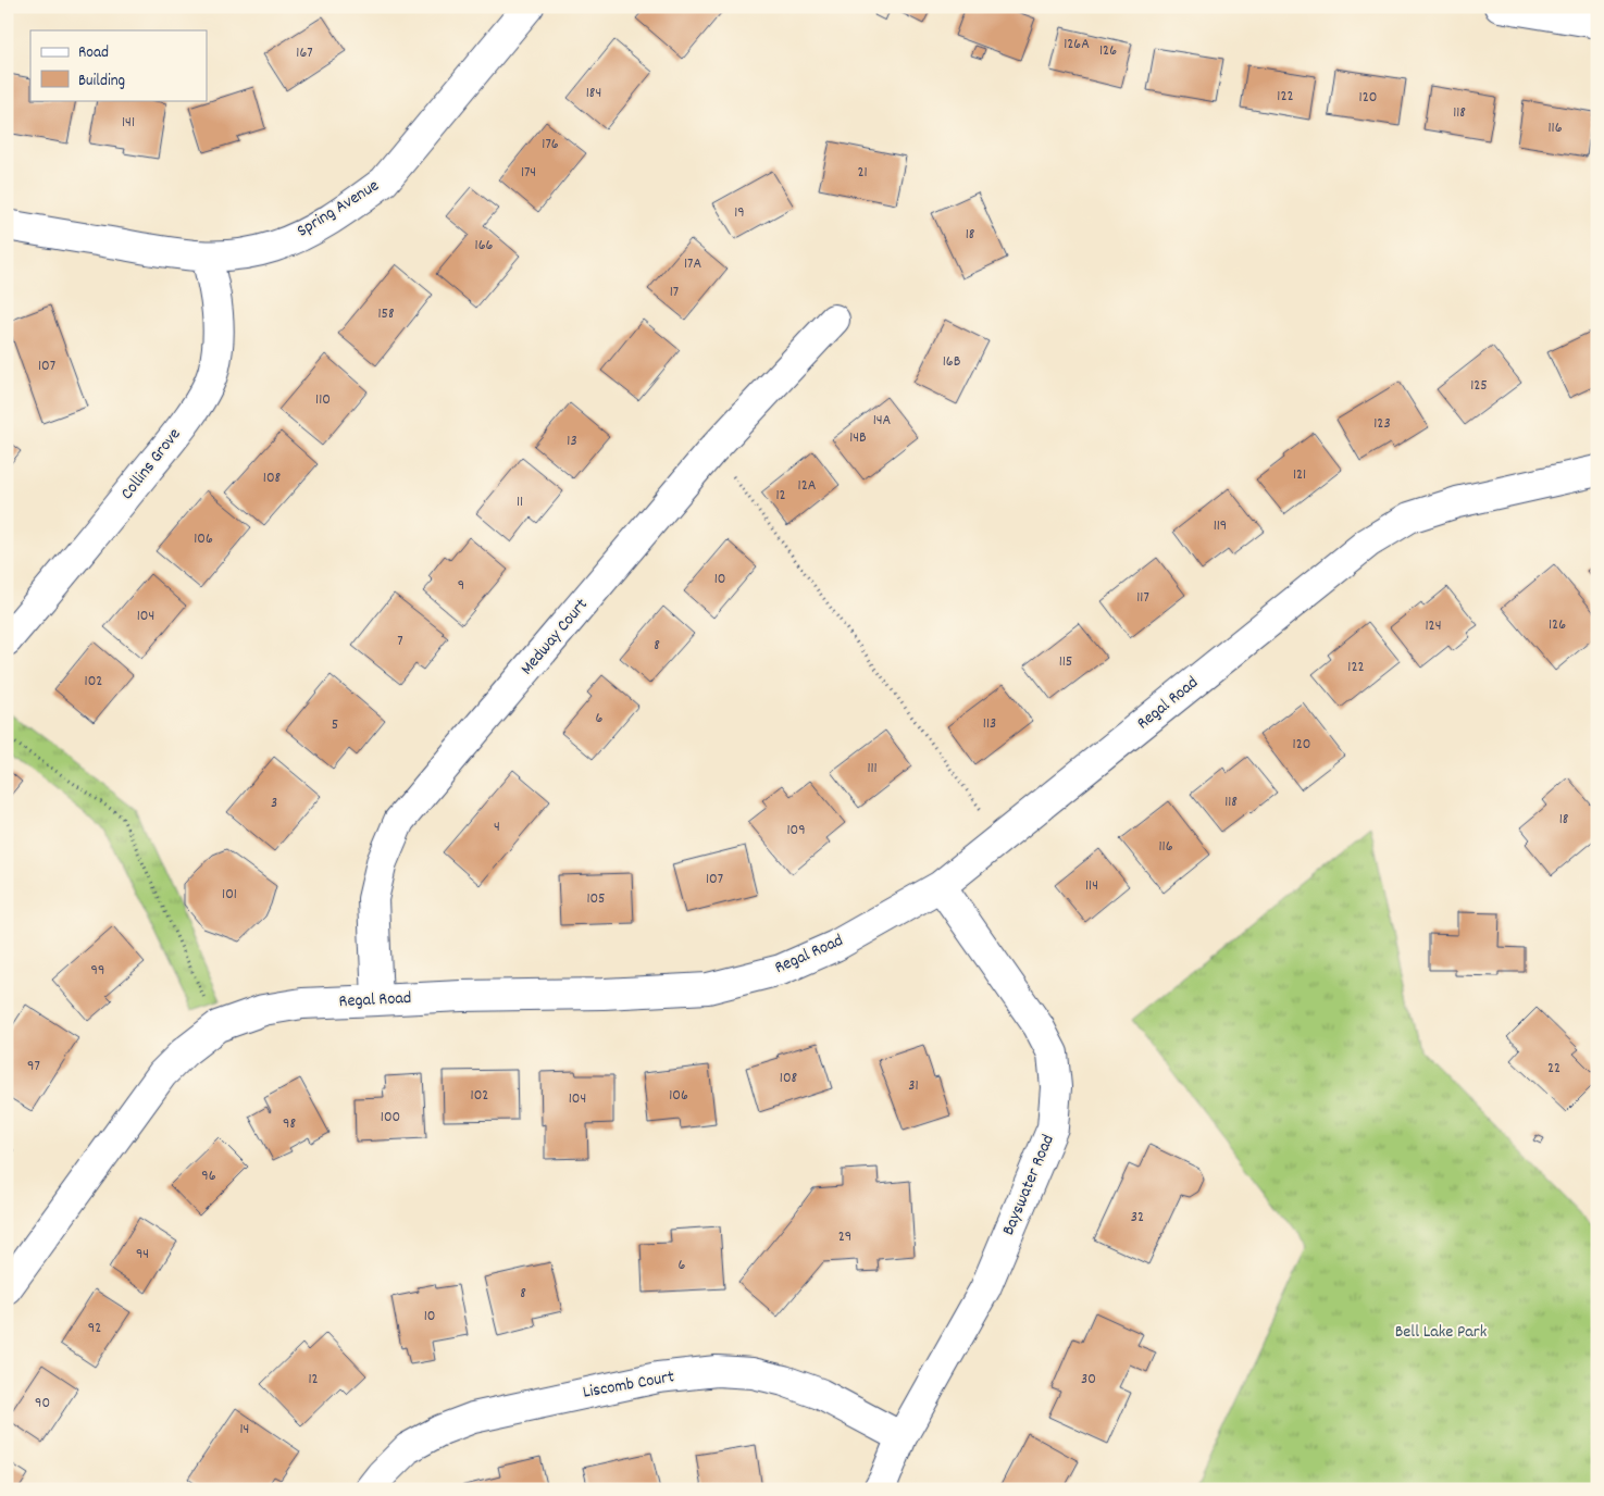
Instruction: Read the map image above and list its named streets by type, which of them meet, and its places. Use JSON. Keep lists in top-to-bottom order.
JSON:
{
  "streets": {
    "street": [
      "Spring Avenue",
      "Collins Grove",
      "Medway Court",
      "Regal Road",
      "Bayswater Road",
      "Liscomb Court"
    ]
  },
  "crossings": [
    ["Spring Avenue", "Collins Grove"],
    ["Medway Court", "Regal Road"],
    ["Regal Road", "Bayswater Road"],
    ["Bayswater Road", "Liscomb Court"]
  ],
  "parks": ["Bell Lake Park"],
  "house_numbers": [
    "126A",
    "126",
    "167",
    "184",
    "122",
    "120",
    "118",
    "141",
    "116",
    "176",
    "174",
    "21",
    "19",
    "18",
    "166",
    "17A",
    "17",
    "158",
    "16B",
    "107",
    "125",
    "110",
    "14A",
    "123",
    "14B",
    "13",
    "121",
    "108",
    "12A",
    "12",
    "11",
    "119",
    "106",
    "10",
    "9",
    "117",
    "104",
    "126",
    "124",
    "7",
    "8",
    "115",
    "122",
    "102",
    "6",
    "113",
    "5",
    "120",
    "111",
    "118",
    "3",
    "18",
    "4",
    "109",
    "116",
    "107",
    "114",
    "101",
    "105",
    "99",
    "97",
    "22",
    "108",
    "31",
    "102",
    "106",
    "104",
    "100",
    "98",
    "96",
    "32",
    "29",
    "94",
    "6",
    "8",
    "10",
    "92",
    "12",
    "30",
    "90",
    "14"
  ],
  "legend": ["Road", "Building"]
}
